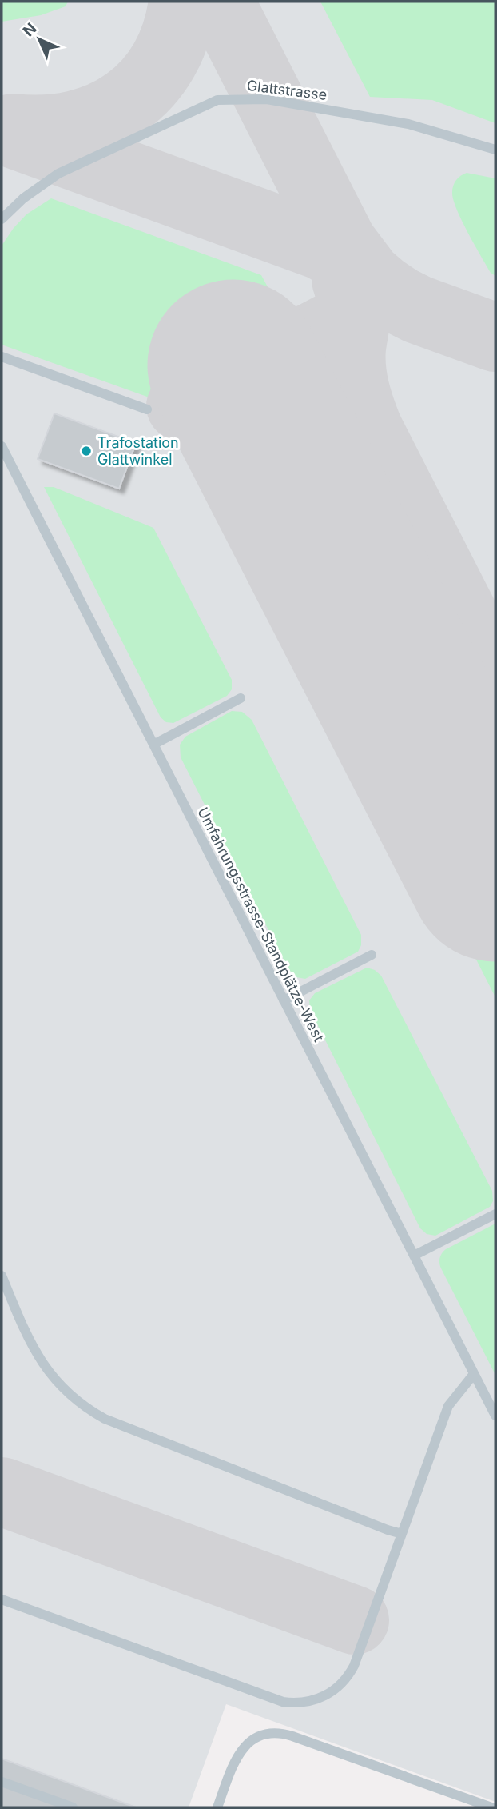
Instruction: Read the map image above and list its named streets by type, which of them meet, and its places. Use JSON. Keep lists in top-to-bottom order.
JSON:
{
  "streets": {
    "lane": ["Glattstrasse", "Umfahrungsstrasse-Standplätze-West"]
  },
  "places": ["Trafostation Glattwinkel"],
  "north": "top left"
}
